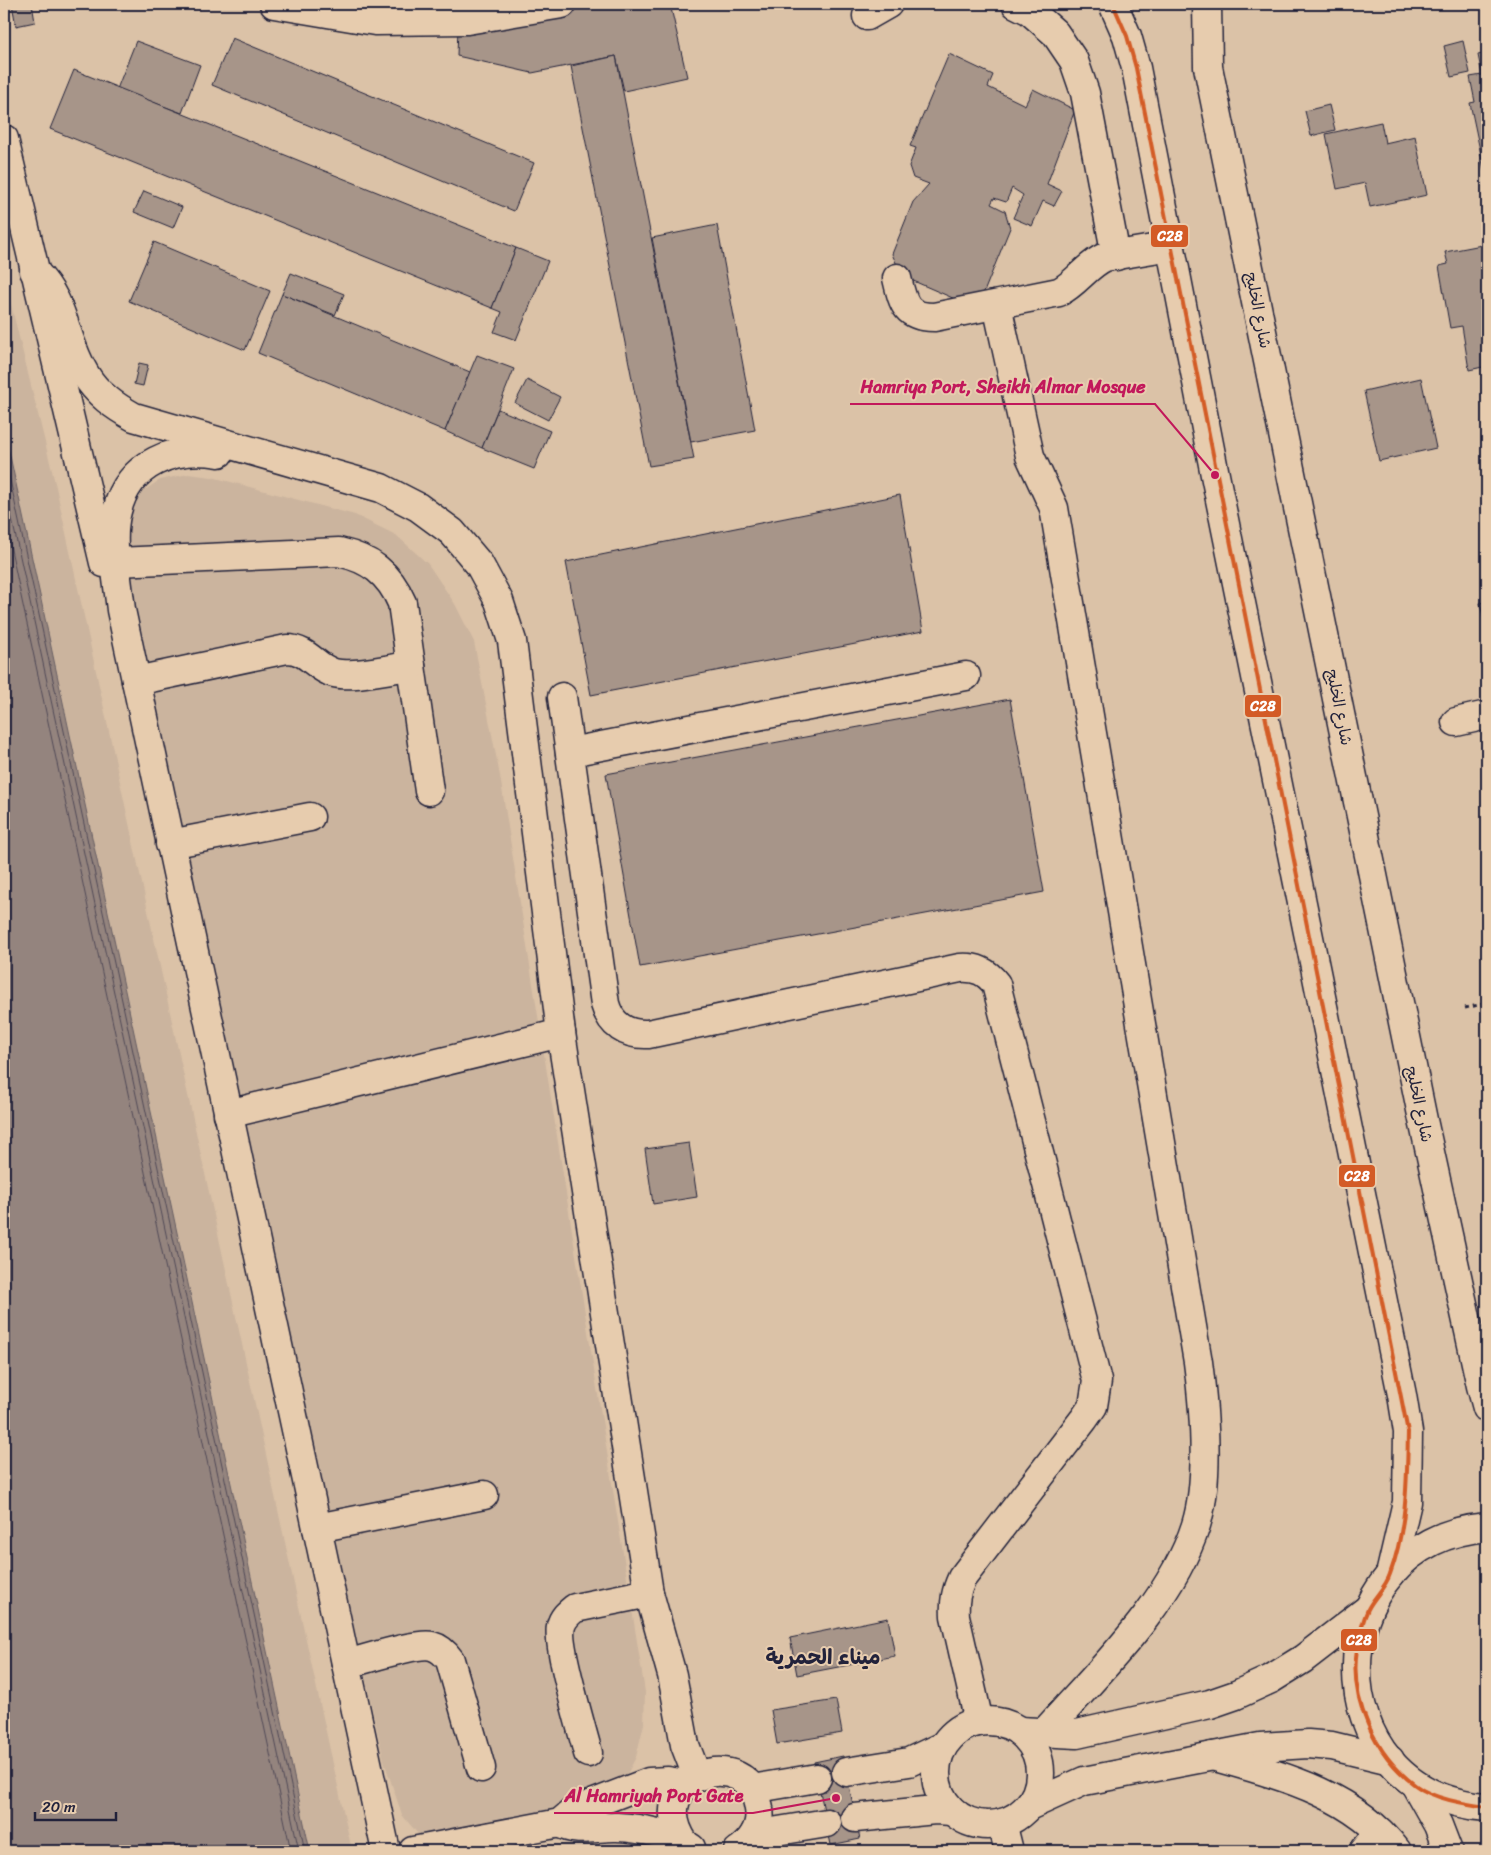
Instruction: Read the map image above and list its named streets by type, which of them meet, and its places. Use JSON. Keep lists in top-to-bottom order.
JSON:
{
  "streets": {
    "main road": ["شارع الخليج"]
  },
  "districts": ["ميناء الحمرية"],
  "places": ["Hamriya Port, Sheikh Almar Mosque", "Al Hamriyah Port Gate"],
  "lines": ["transit line C28"],
  "scale_bar": "20 m"
}
